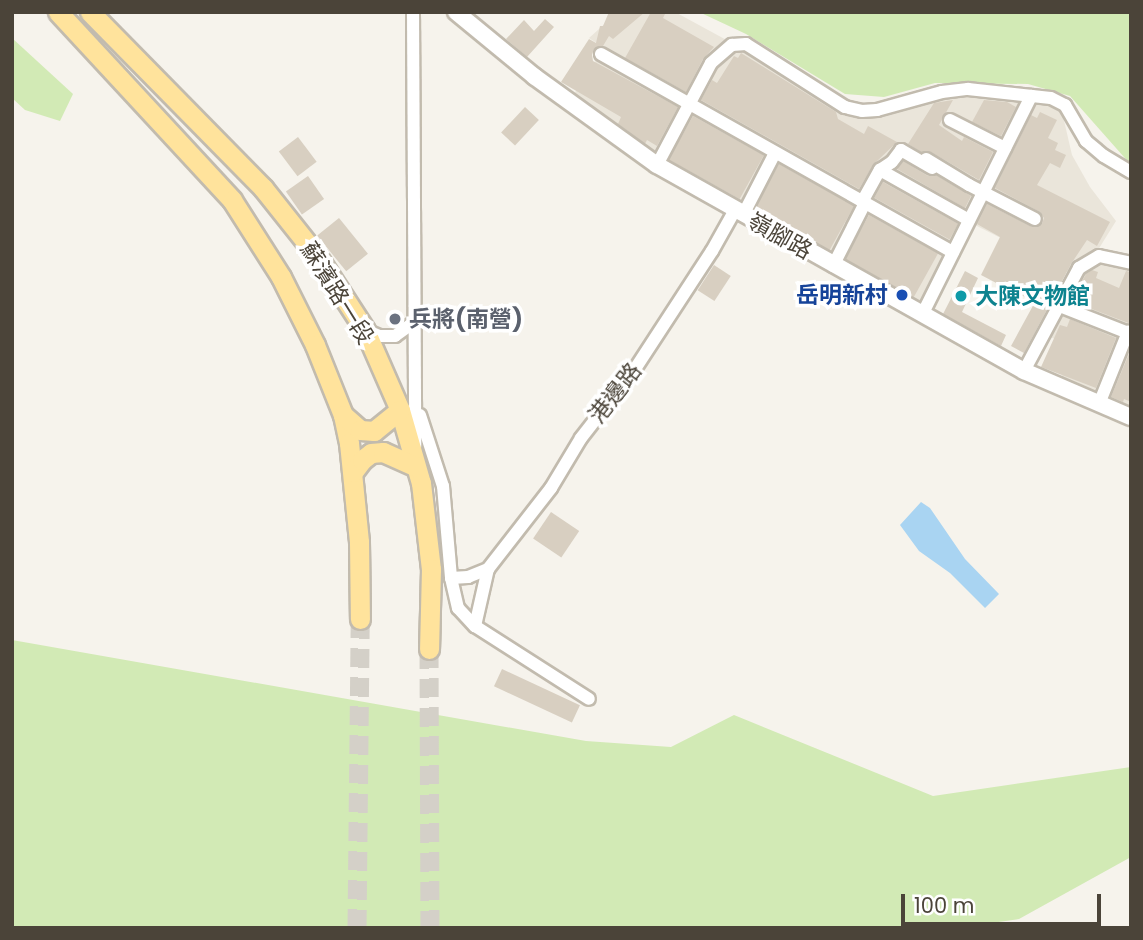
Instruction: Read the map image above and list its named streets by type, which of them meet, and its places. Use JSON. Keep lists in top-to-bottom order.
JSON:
{
  "streets": {
    "main road": ["蘇濱路一段"],
    "street": ["嶺腳路", "港邊路"]
  },
  "crossings": [
    ["嶺腳路", "港邊路"]
  ],
  "places": ["岳明新村", "大陳文物館", "兵將(南營)"],
  "scale_bar": "100 m"
}
